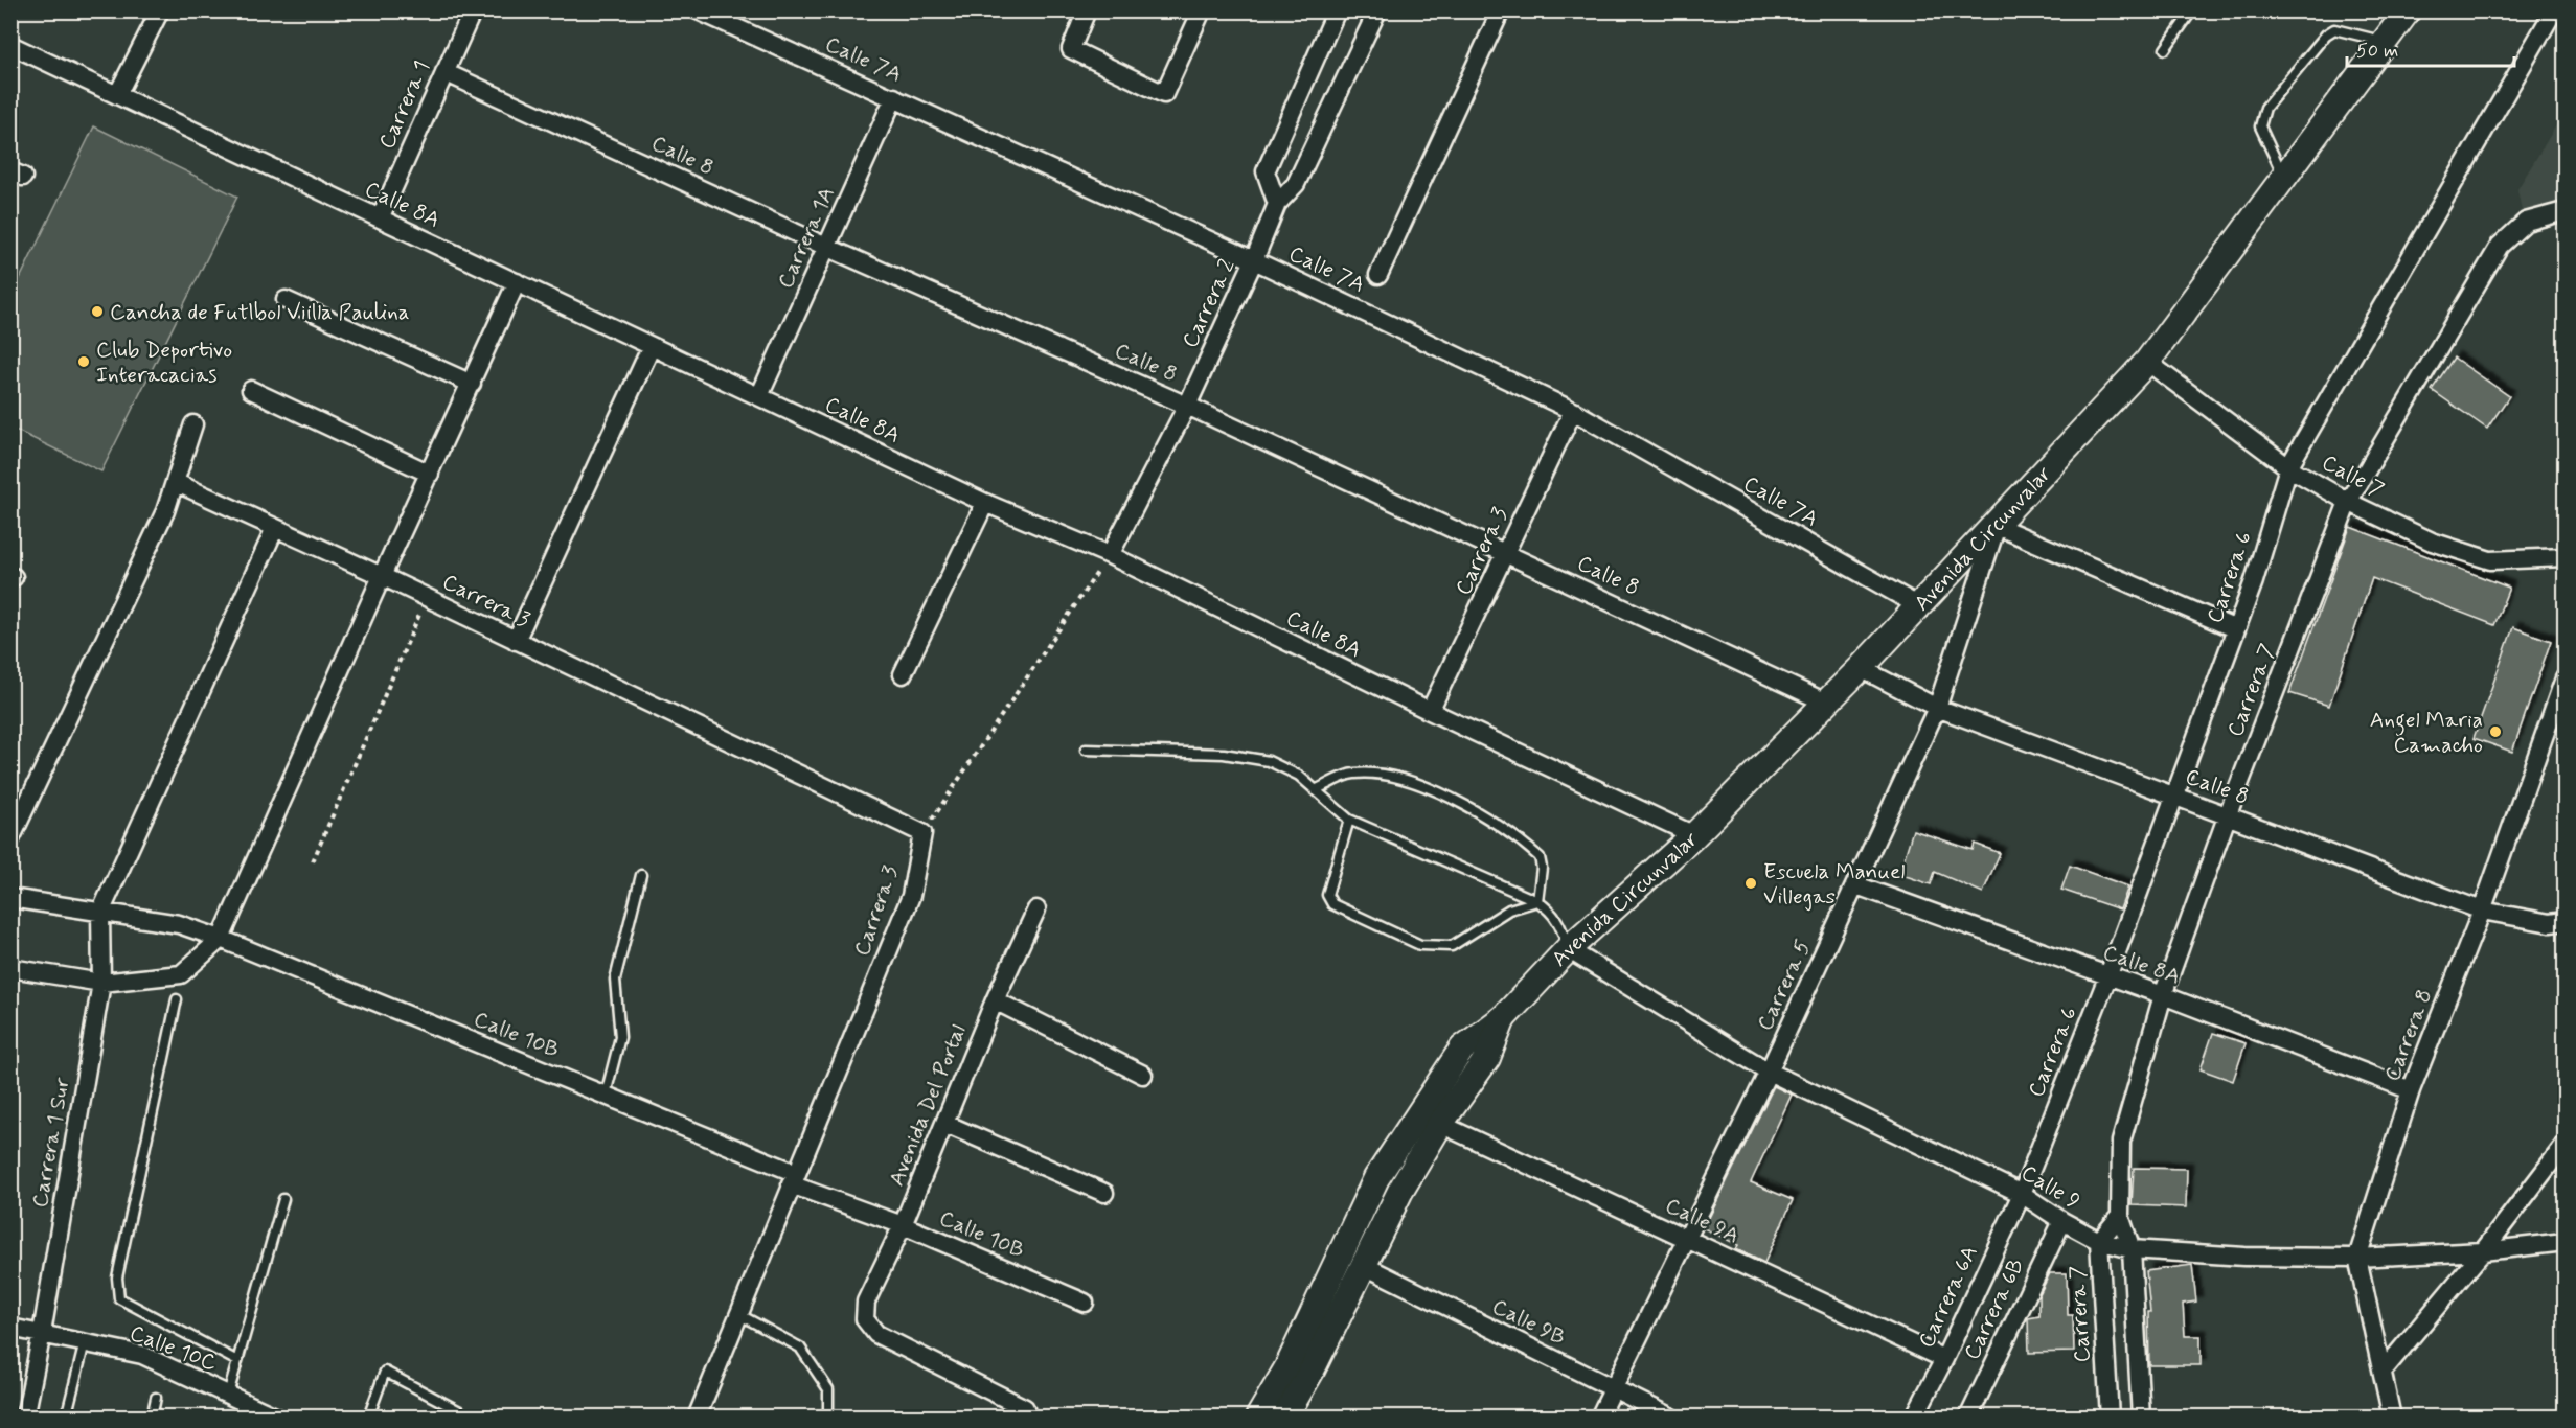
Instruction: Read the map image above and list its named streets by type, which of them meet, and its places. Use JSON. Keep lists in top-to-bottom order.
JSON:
{
  "streets": {
    "main road": ["Avenida Circunvalar"],
    "street": [
      "Calle 7A",
      "Carrera 1",
      "Calle 8",
      "Calle 8A",
      "Carrera 1A",
      "Carrera 2",
      "Calle 7",
      "Carrera 3",
      "Carrera 6",
      "Carrera 7",
      "Carrera 5",
      "Calle 10B",
      "Carrera 8",
      "Avenida Del Portal",
      "Carrera 1 Sur",
      "Calle 9",
      "Calle 9A",
      "Carrera 6A",
      "Carrera 6B",
      "Calle 9B",
      "Calle 10C"
    ]
  },
  "crossings": [
    ["Calle 7A", "Carrera 1A"],
    ["Calle 7A", "Carrera 2"],
    ["Calle 7A", "Avenida Circunvalar"],
    ["Calle 7A", "Carrera 3"],
    ["Carrera 1", "Calle 8"],
    ["Carrera 1", "Calle 8A"],
    ["Calle 8", "Carrera 1A"],
    ["Calle 8", "Carrera 2"],
    ["Calle 8", "Avenida Circunvalar"],
    ["Calle 8", "Carrera 3"],
    ["Calle 8", "Carrera 6"],
    ["Calle 8", "Carrera 7"],
    ["Calle 8", "Carrera 5"],
    ["Calle 8", "Carrera 8"],
    ["Calle 8A", "Carrera 1A"],
    ["Calle 8A", "Carrera 2"],
    ["Calle 8A", "Avenida Circunvalar"],
    ["Calle 8A", "Carrera 3"],
    ["Calle 8A", "Carrera 6"],
    ["Calle 8A", "Carrera 7"],
    ["Calle 8A", "Carrera 5"],
    ["Calle 8A", "Carrera 8"],
    ["Calle 7", "Avenida Circunvalar"],
    ["Calle 7", "Carrera 6"],
    ["Calle 7", "Carrera 7"],
    ["Avenida Circunvalar", "Carrera 5"],
    ["Avenida Circunvalar", "Calle 9"],
    ["Avenida Circunvalar", "Calle 9A"],
    ["Avenida Circunvalar", "Calle 9B"],
    ["Carrera 3", "Calle 10B"],
    ["Carrera 6", "Calle 9"],
    ["Carrera 6", "Carrera 6A"],
    ["Carrera 7", "Calle 9"],
    ["Carrera 5", "Calle 9"],
    ["Carrera 5", "Calle 9A"],
    ["Carrera 5", "Calle 9B"],
    ["Calle 10B", "Avenida Del Portal"],
    ["Calle 10B", "Carrera 1 Sur"],
    ["Carrera 8", "Calle 9"],
    ["Carrera 1 Sur", "Calle 10C"],
    ["Calle 9", "Carrera 6A"],
    ["Calle 9", "Carrera 6B"],
    ["Calle 9A", "Carrera 6A"]
  ],
  "places": [
    "Cancha de Futlbol Viilla Paulina",
    "Club Deportivo Interacacias",
    "Angel Maria Camacho",
    "Escuela Manuel Villegas"
  ],
  "scale_bar": "50 m"
}
